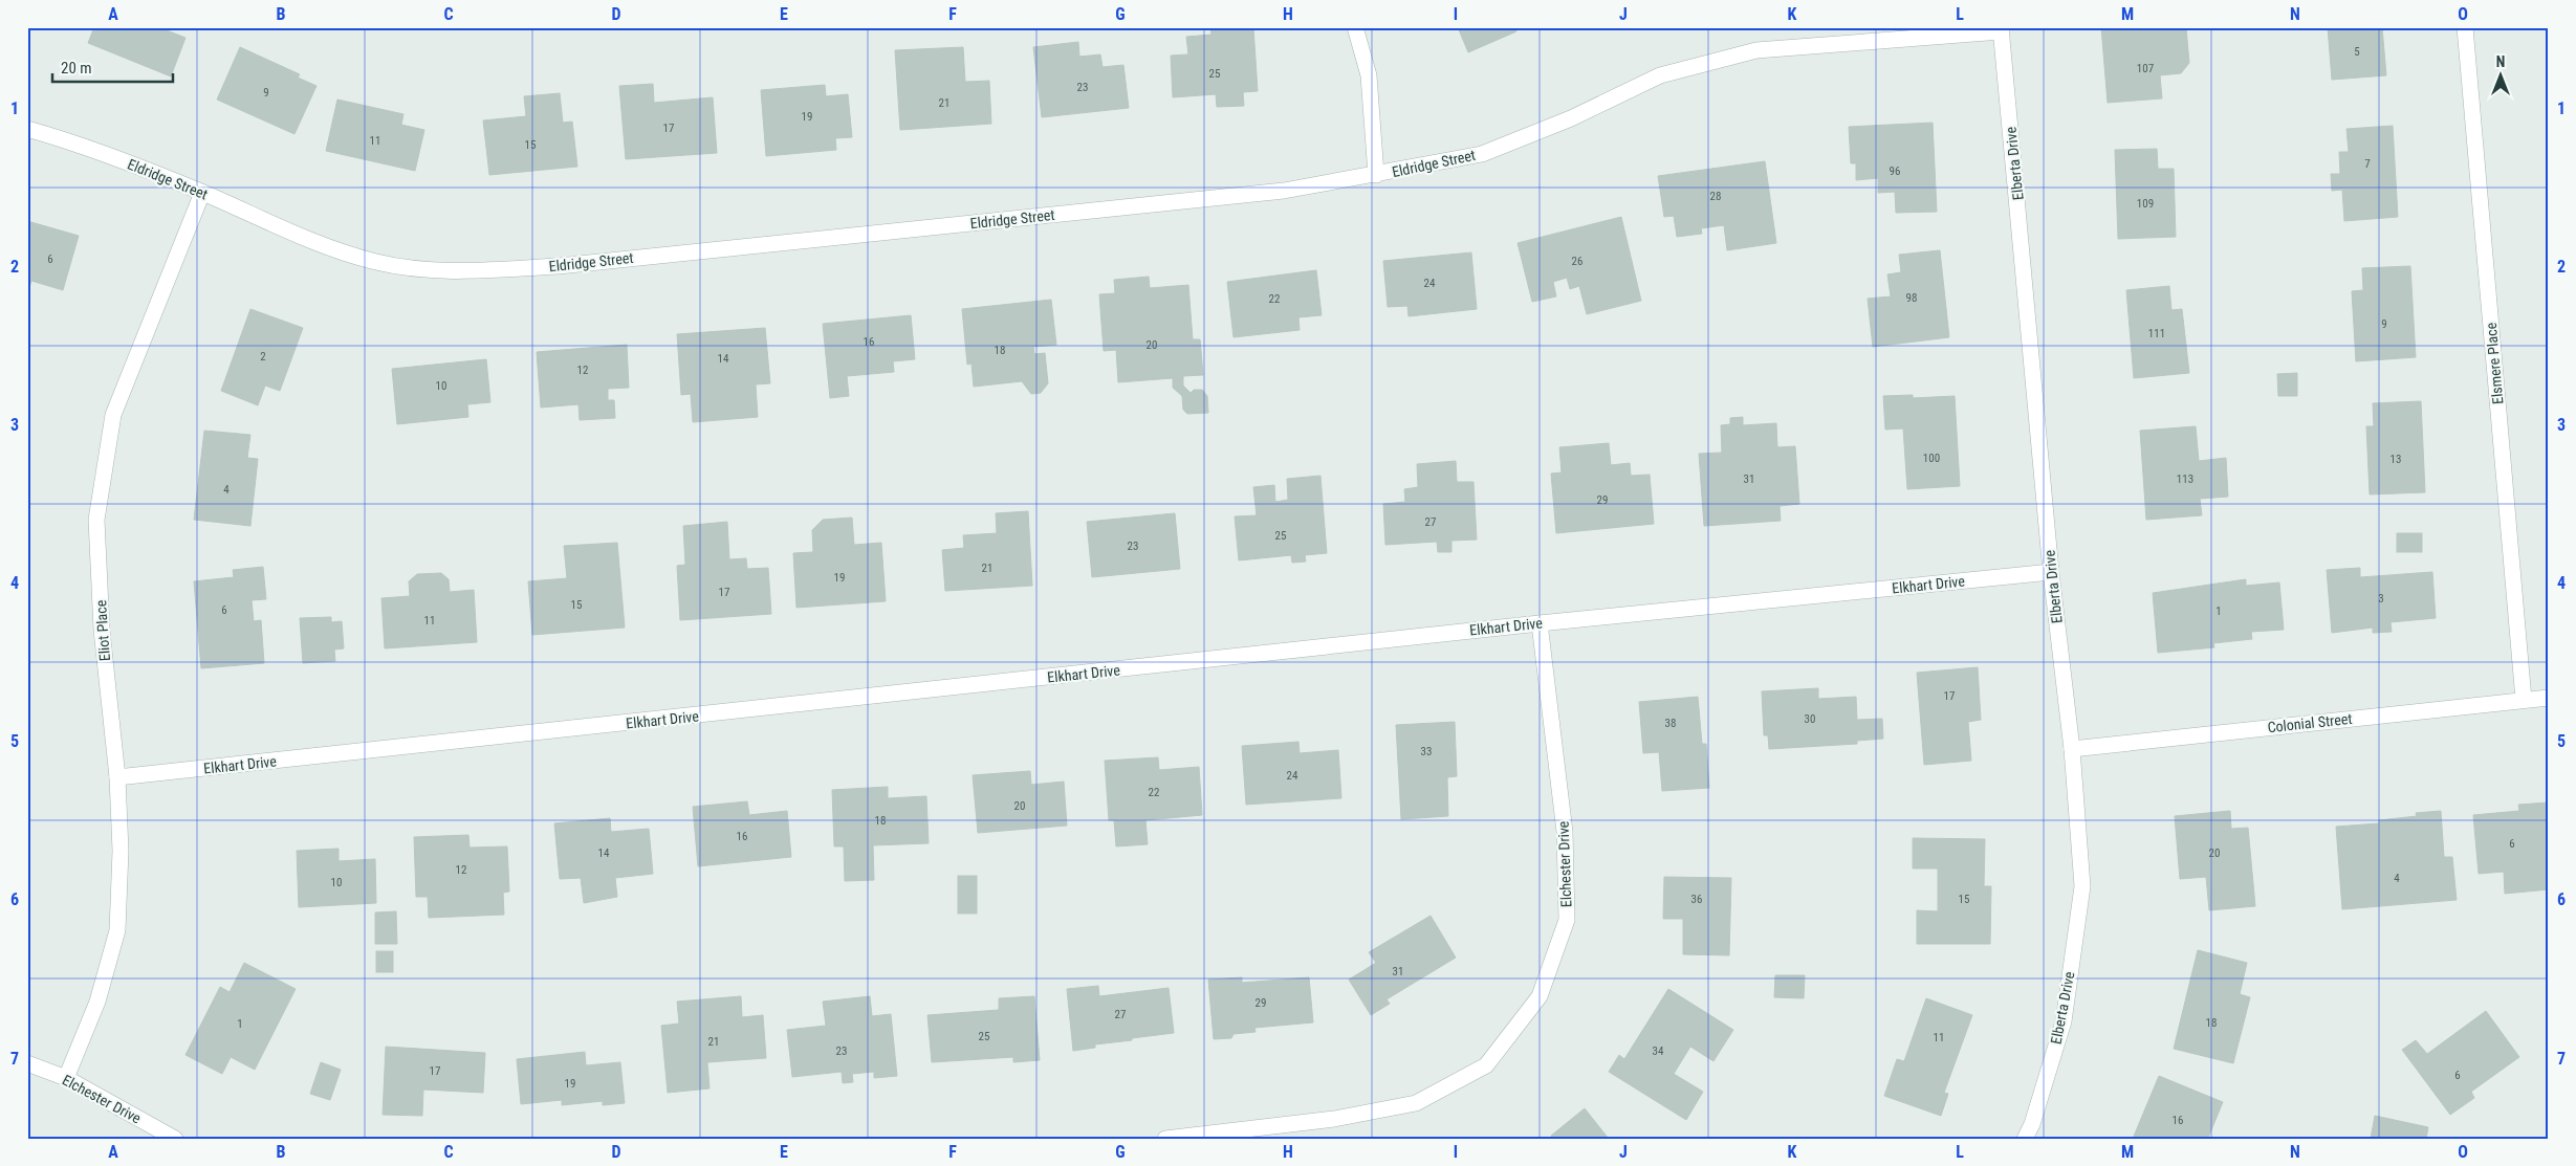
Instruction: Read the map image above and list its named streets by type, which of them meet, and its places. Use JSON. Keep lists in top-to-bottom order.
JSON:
{
  "streets": {
    "street": [
      "Eldridge Street",
      "Elberta Drive",
      "Elsmere Place",
      "Elkhart Drive",
      "Eliot Place",
      "Colonial Street",
      "Elchester Drive"
    ]
  },
  "crossings": [
    ["Eldridge Street", "Elberta Drive"],
    ["Eldridge Street", "Eliot Place"],
    ["Elberta Drive", "Elkhart Drive"],
    ["Elberta Drive", "Colonial Street"],
    ["Elsmere Place", "Colonial Street"],
    ["Elkhart Drive", "Eliot Place"],
    ["Elkhart Drive", "Elchester Drive"],
    ["Eliot Place", "Elchester Drive"]
  ],
  "house_numbers": [
    "5",
    "107",
    "25",
    "23",
    "9",
    "21",
    "19",
    "17",
    "11",
    "15",
    "7",
    "96",
    "28",
    "109",
    "6",
    "26",
    "24",
    "98",
    "22",
    "9",
    "111",
    "16",
    "20",
    "18",
    "2",
    "14",
    "12",
    "10",
    "100",
    "13",
    "31",
    "113",
    "4",
    "29",
    "27",
    "25",
    "23",
    "21",
    "19",
    "17",
    "3",
    "15",
    "6",
    "1",
    "11",
    "17",
    "30",
    "38",
    "33",
    "24",
    "22",
    "20",
    "18",
    "16",
    "6",
    "14",
    "20",
    "12",
    "4",
    "10",
    "36",
    "15",
    "31",
    "29",
    "27",
    "18",
    "1",
    "25",
    "11",
    "21",
    "23",
    "34",
    "17",
    "6",
    "19",
    "16"
  ],
  "scale_bar": "20 m",
  "north": "top",
  "grid": {
    "columns": [
      "A",
      "B",
      "C",
      "D",
      "E",
      "F",
      "G",
      "H",
      "I",
      "J",
      "K",
      "L",
      "M",
      "N",
      "O"
    ],
    "rows": [
      "1",
      "2",
      "3",
      "4",
      "5",
      "6",
      "7"
    ]
  }
}
